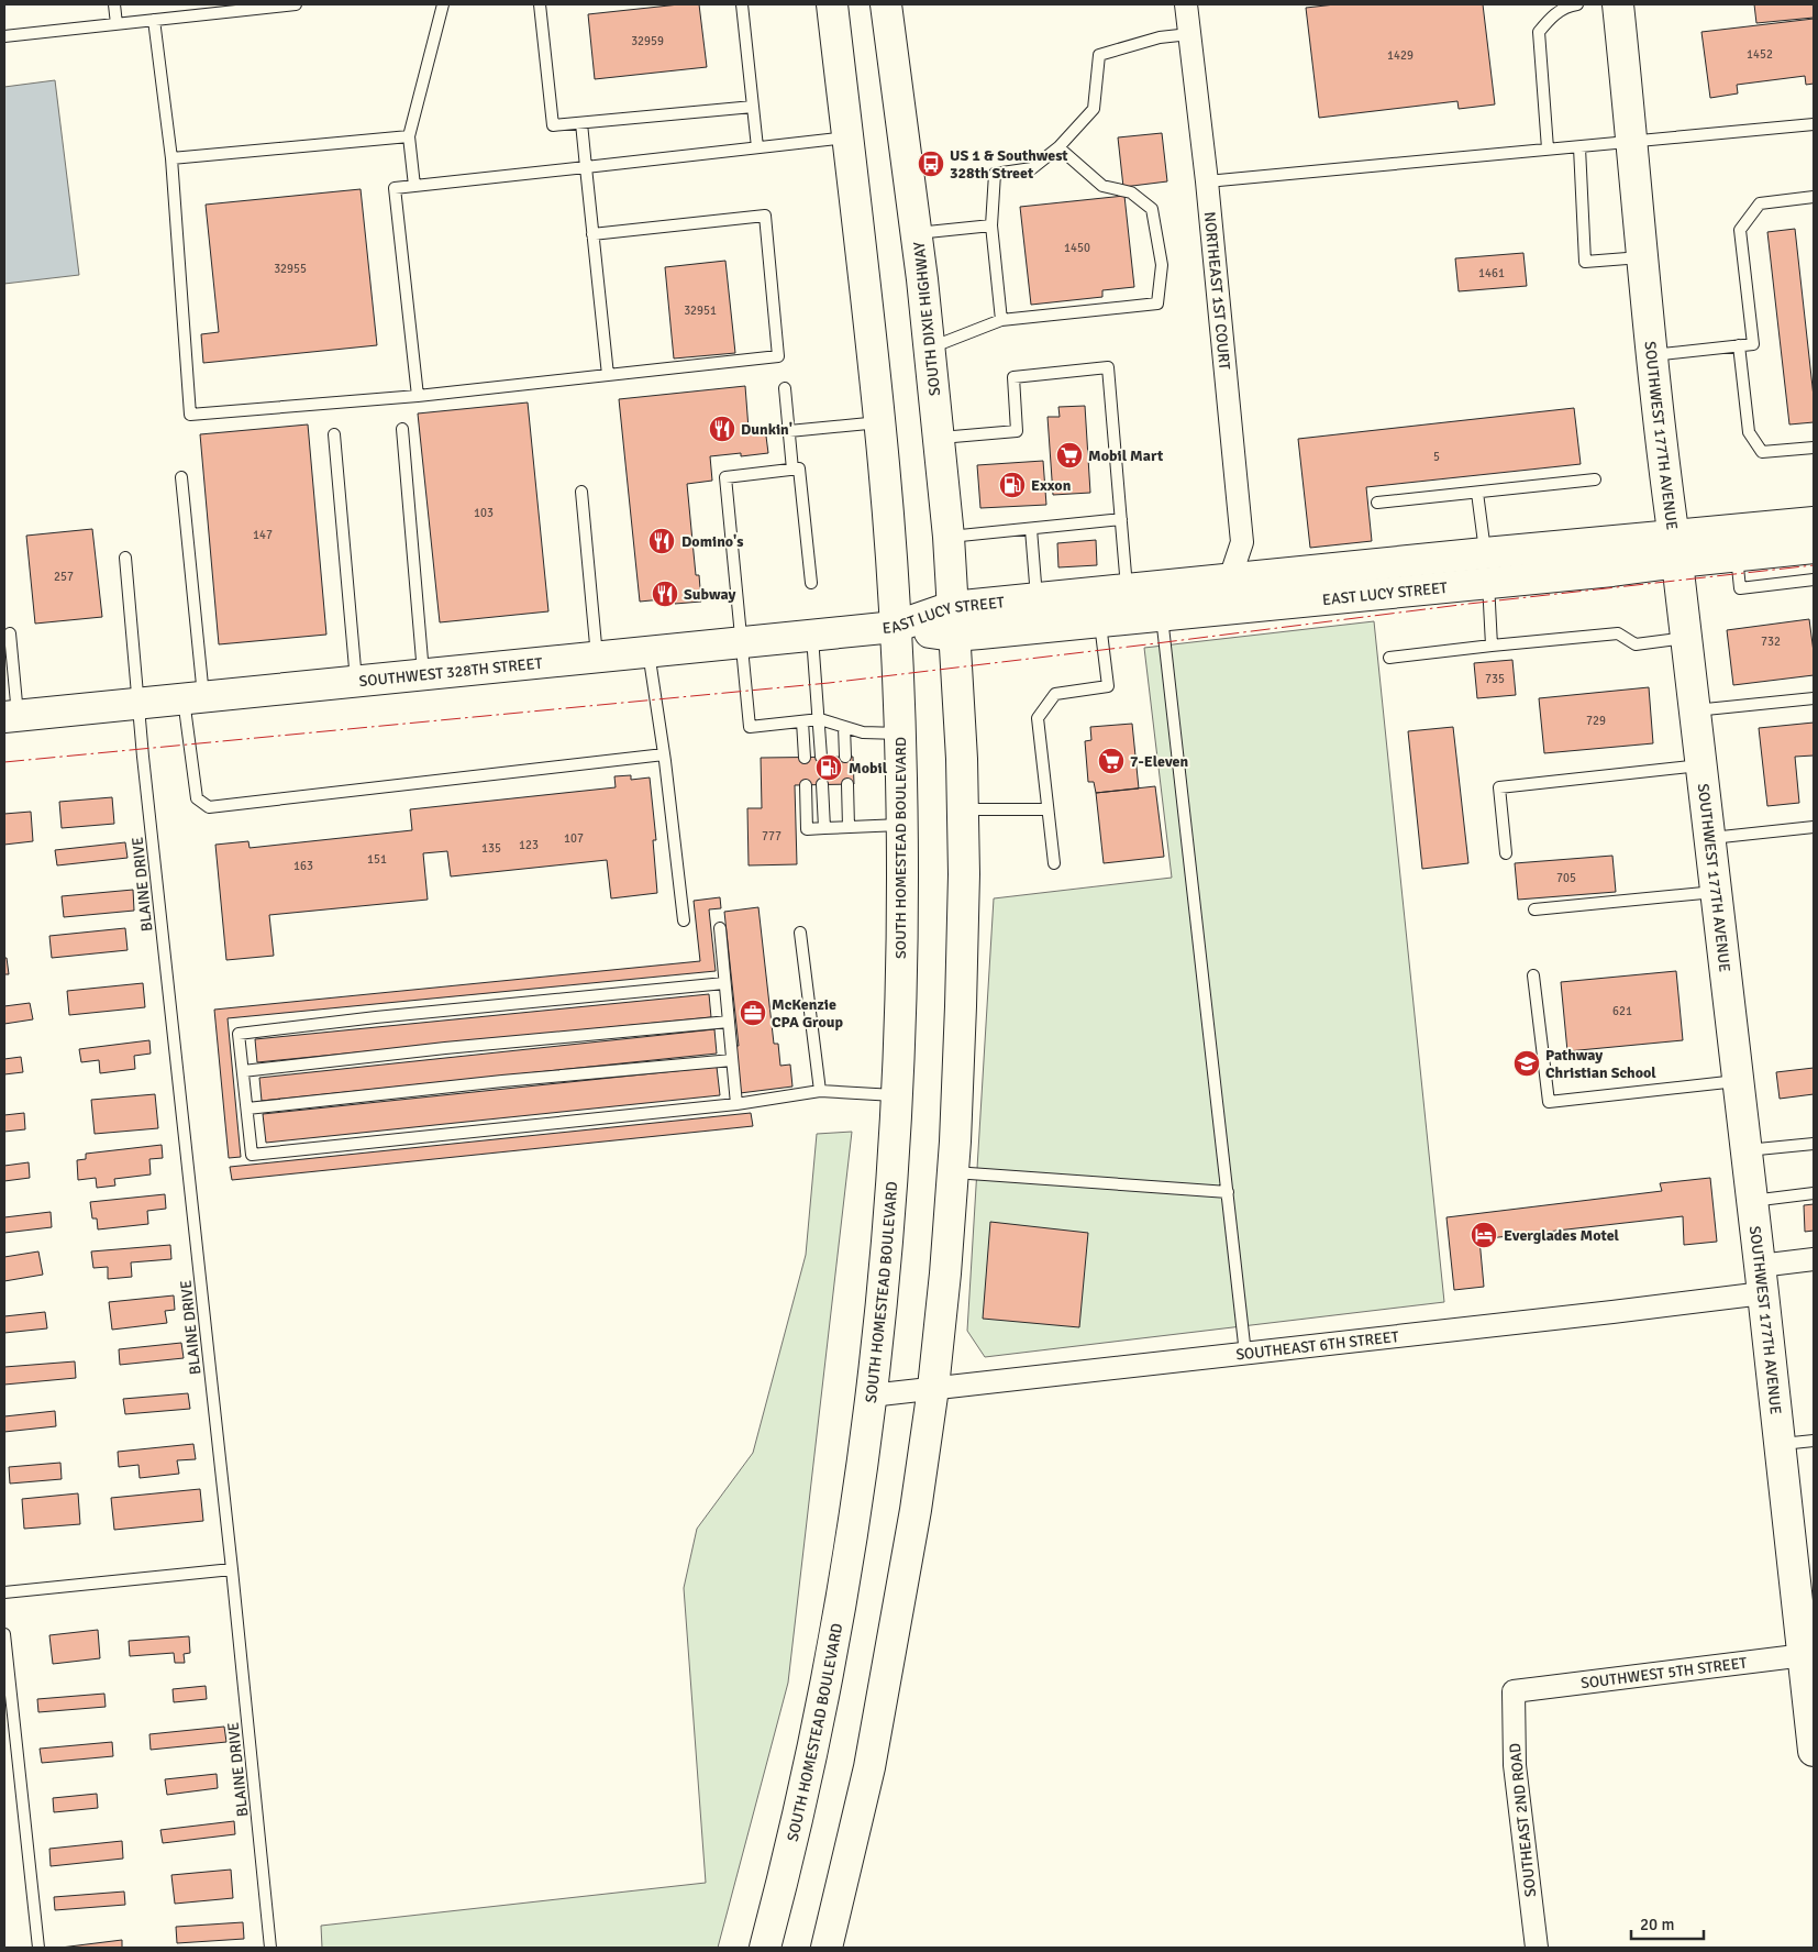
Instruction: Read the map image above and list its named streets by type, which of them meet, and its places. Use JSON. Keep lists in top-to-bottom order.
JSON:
{
  "streets": {
    "main road": [
      "SOUTH DIXIE HIGHWAY",
      "SOUTHWEST 177TH AVENUE",
      "EAST LUCY STREET",
      "SOUTHWEST 328TH STREET",
      "SOUTH HOMESTEAD BOULEVARD"
    ],
    "street": [
      "NORTHEAST 1ST COURT",
      "SOUTHEAST 6TH STREET",
      "SOUTHWEST 5TH STREET",
      "SOUTHEAST 2ND ROAD"
    ],
    "lane": ["BLAINE DRIVE"]
  },
  "crossings": [
    ["NORTHEAST 1ST COURT", "EAST LUCY STREET"],
    ["SOUTH DIXIE HIGHWAY", "EAST LUCY STREET"],
    ["SOUTHWEST 177TH AVENUE", "EAST LUCY STREET"],
    ["SOUTHWEST 177TH AVENUE", "SOUTHEAST 6TH STREET"],
    ["SOUTHWEST 177TH AVENUE", "SOUTHWEST 5TH STREET"],
    ["EAST LUCY STREET", "SOUTHWEST 328TH STREET"],
    ["EAST LUCY STREET", "SOUTH HOMESTEAD BOULEVARD"],
    ["SOUTHWEST 328TH STREET", "SOUTH HOMESTEAD BOULEVARD"],
    ["SOUTHWEST 328TH STREET", "BLAINE DRIVE"],
    ["SOUTH HOMESTEAD BOULEVARD", "SOUTHEAST 6TH STREET"],
    ["SOUTHWEST 5TH STREET", "SOUTHEAST 2ND ROAD"]
  ],
  "places": {
    "bus stop": ["US 1 & Southwest 328th Street"],
    "restaurant": ["Dunkin'", "Domino's", "Subway"],
    "supermarket": ["Mobil Mart", "7-Eleven"],
    "fuel station": ["Exxon", "Mobil"],
    "office": ["McKenzie CPA Group"],
    "school or university": ["Pathway Christian School"],
    "hotel": ["Everglades Motel"]
  },
  "house_numbers": [
    "32959",
    "1452",
    "1429",
    "1450",
    "32955",
    "1461",
    "32951",
    "5",
    "103",
    "147",
    "257",
    "732",
    "735",
    "729",
    "777",
    "107",
    "123",
    "135",
    "151",
    "163",
    "705",
    "621"
  ],
  "scale_bar": "20 m"
}
